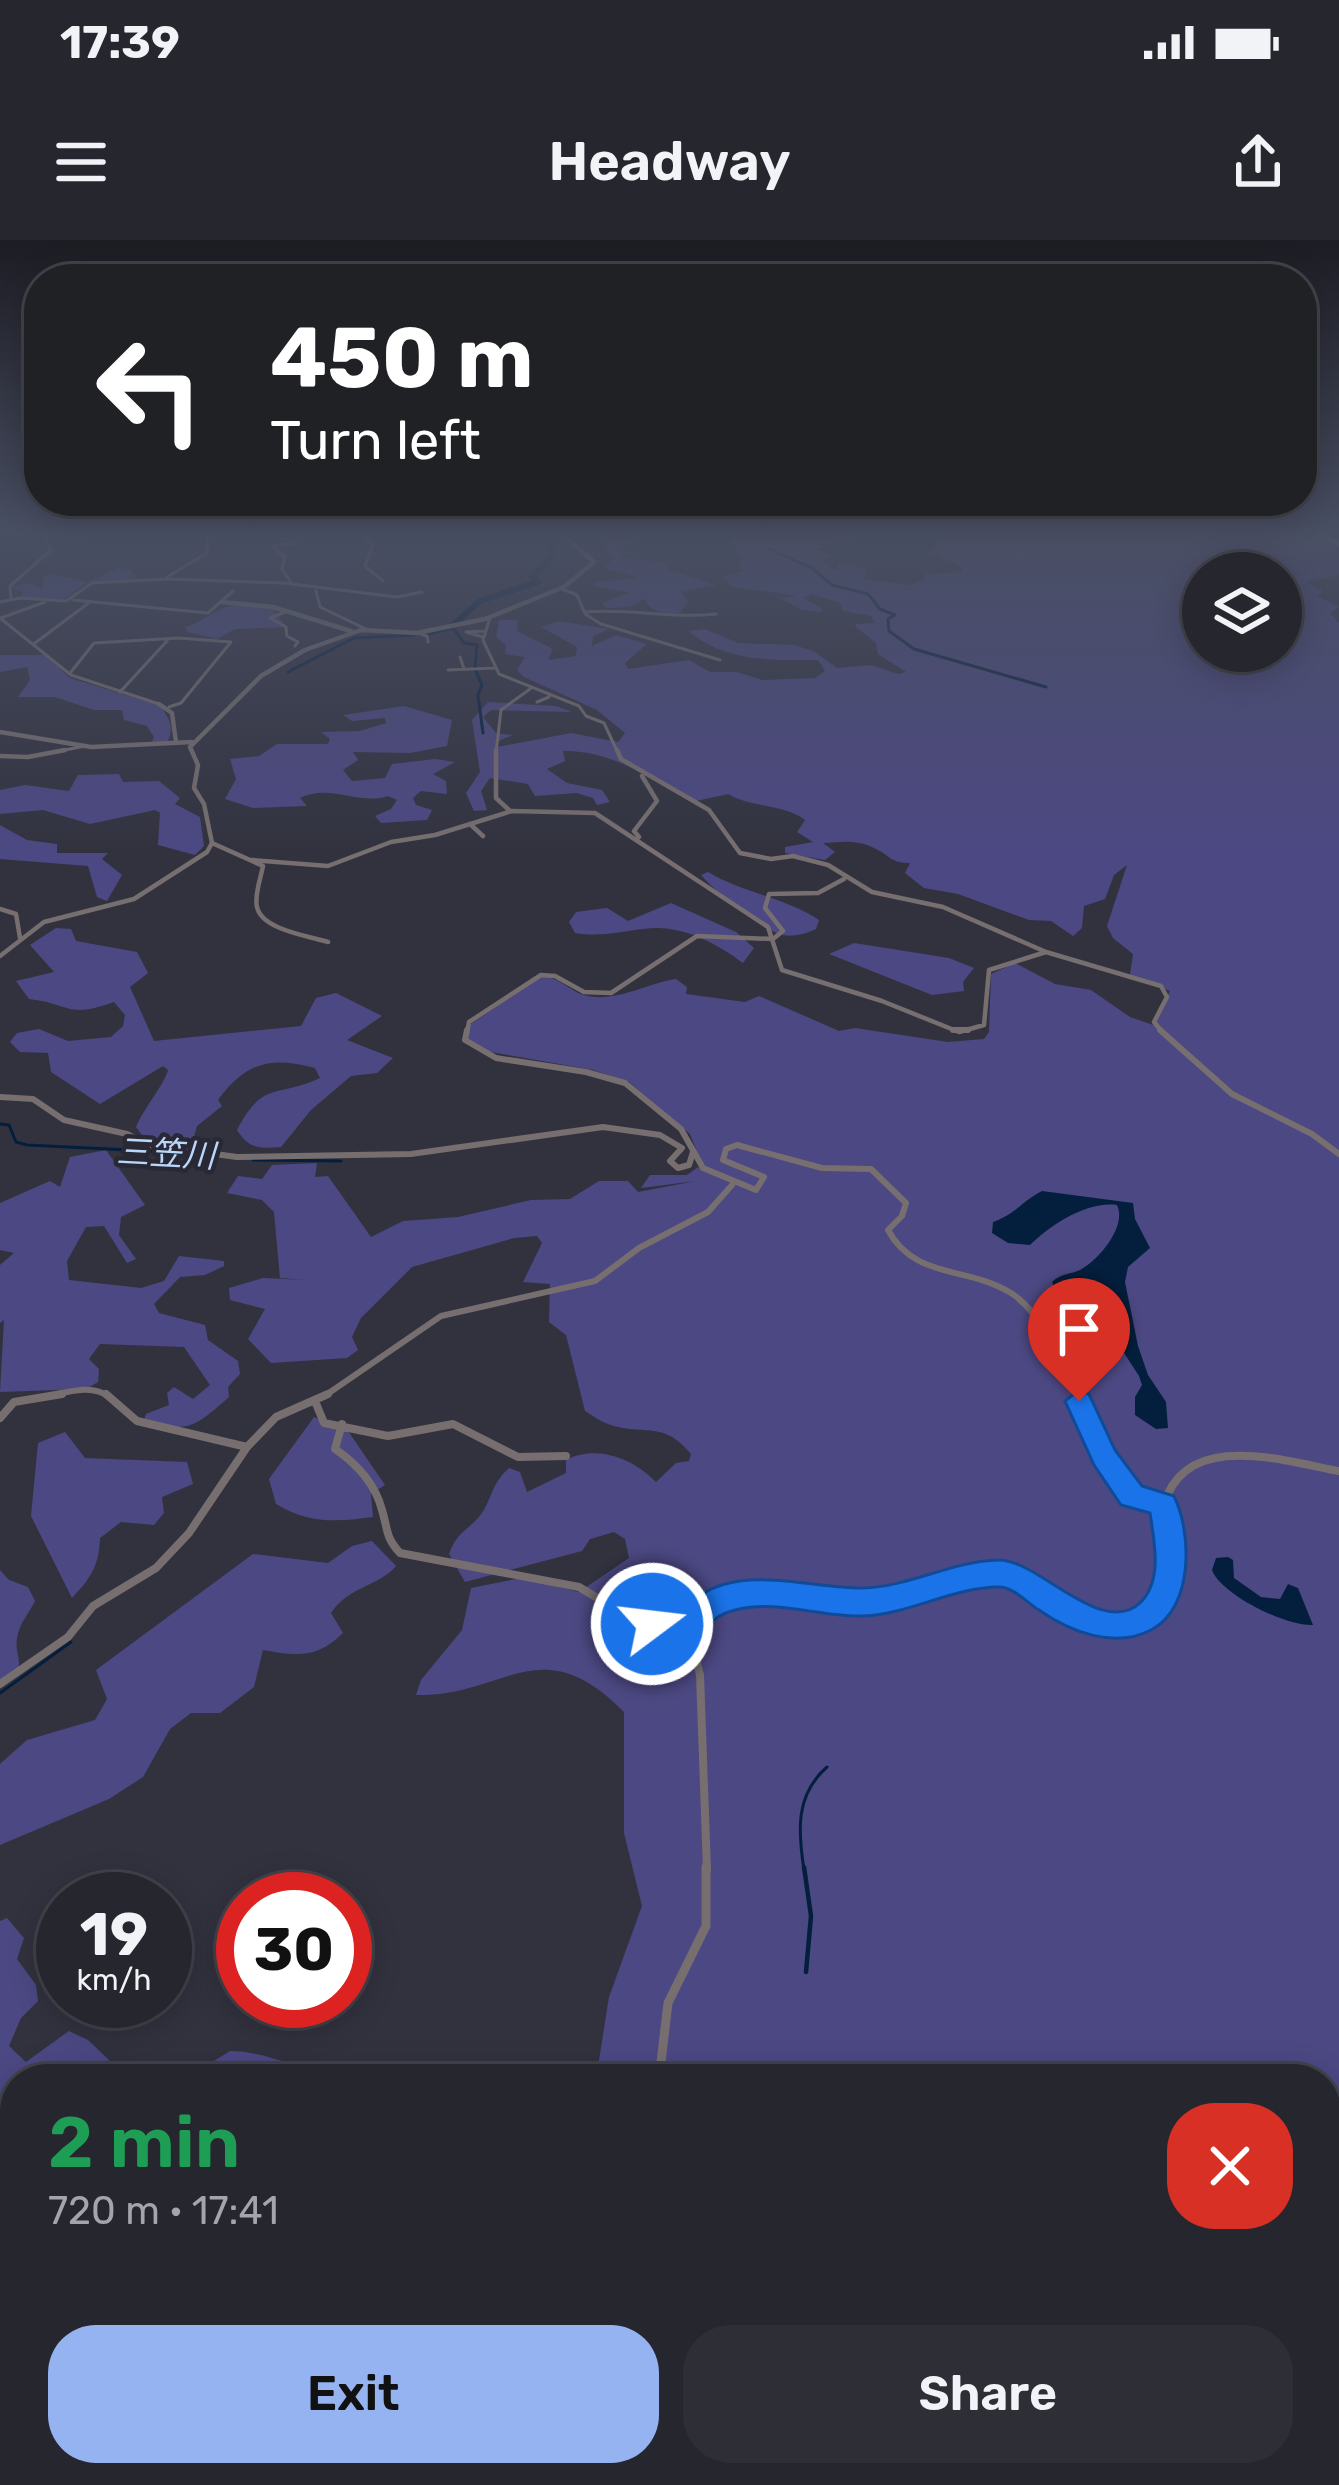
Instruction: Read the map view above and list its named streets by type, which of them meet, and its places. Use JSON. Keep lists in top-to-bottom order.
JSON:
{
  "water": ["三笠川"],
  "page": {
    "status": "17:39",
    "header": "Headway",
    "turn": ["450 m", "Turn left"],
    "speed": "19 km/h",
    "limit": "30",
    "heading": ["2 min", "720 m · 17:41"],
    "buttons": ["Exit", "Share"]
  }
}
